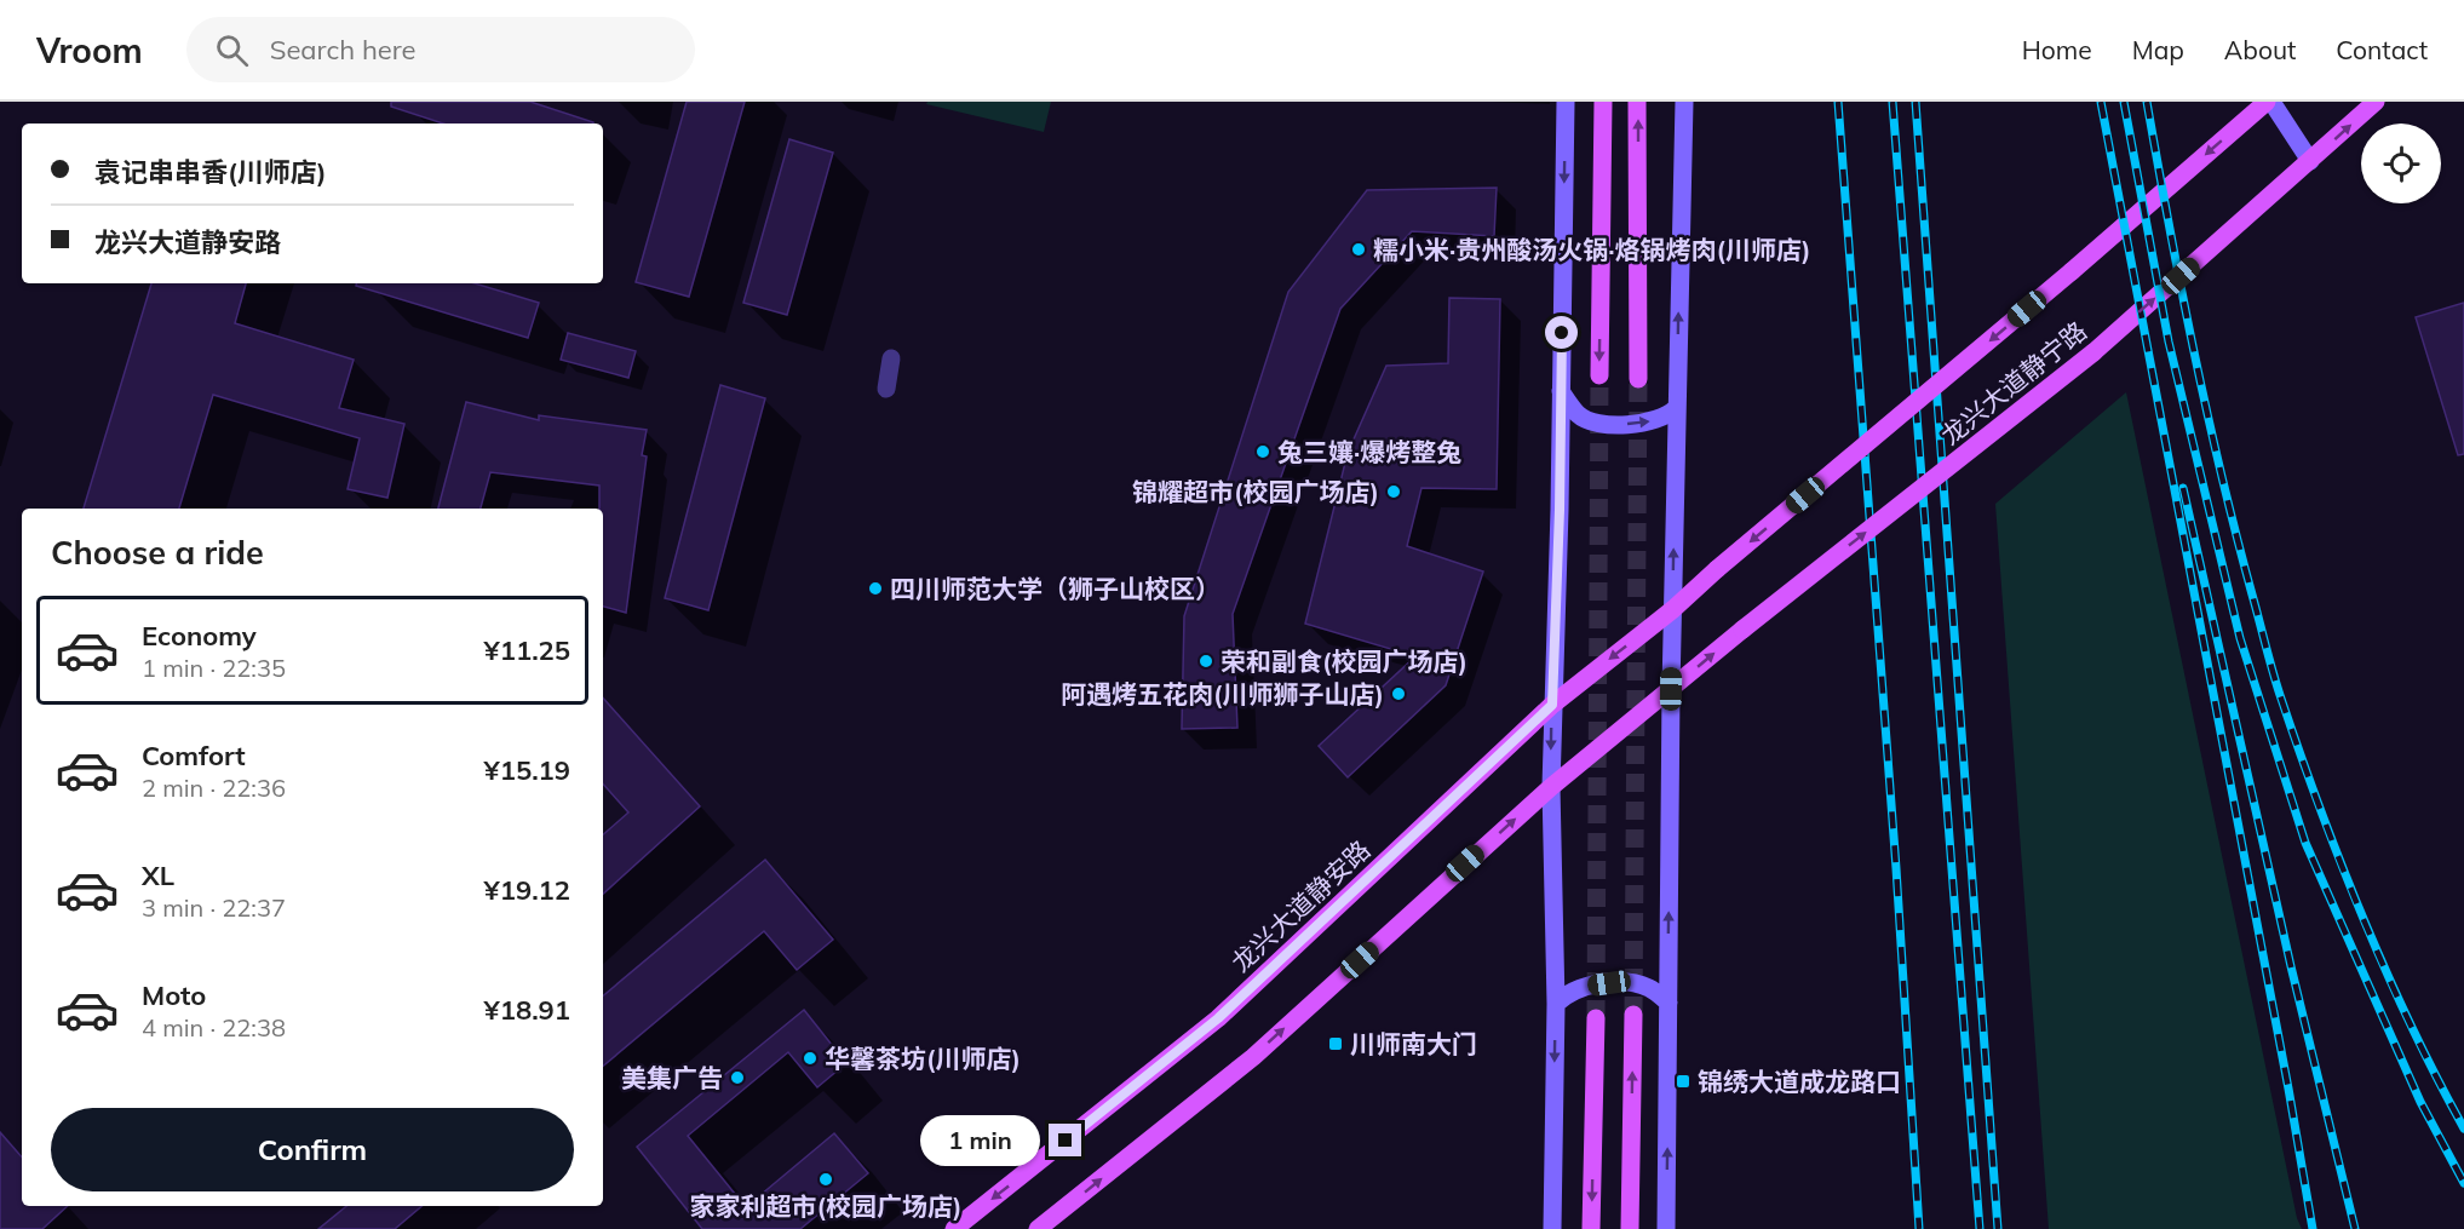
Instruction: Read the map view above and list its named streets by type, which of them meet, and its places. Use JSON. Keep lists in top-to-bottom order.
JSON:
{
  "streets": {
    "main road": ["龙兴大道静宁路", "龙兴大道静安路"]
  },
  "crossings": [
    ["龙兴大道静宁路", "龙兴大道静安路"]
  ],
  "places": {
    "other": [
      "糯小米·贵州酸汤火锅·烙锅烤肉(川师店)",
      "兔三孃·爆烤整兔",
      "锦耀超市(校园广场店)",
      "四川师范大学（狮子山校区）",
      "荣和副食(校园广场店)",
      "阿遇烤五花肉(川师狮子山店)",
      "华馨茶坊(川师店)",
      "美集广告",
      "家家利超市(校园广场店)"
    ],
    "transit": ["川师南大门", "锦绣大道成龙路口"]
  },
  "page": {
    "header": "Vroom",
    "search": "Search here",
    "nav": [
      "Home",
      "Map",
      "About",
      "Contact"
    ],
    "banner": ["袁记串串香(川师店)", "龙兴大道静安路"],
    "heading": "Choose a ride",
    "list": [
      {
        "name": "Economy",
        "note": "1 min · 22:35",
        "value": "¥11.25"
      },
      {
        "name": "Comfort",
        "note": "2 min · 22:36",
        "value": "¥15.19"
      },
      {
        "name": "XL",
        "note": "3 min · 22:37",
        "value": "¥19.12"
      },
      {
        "name": "Moto",
        "note": "4 min · 22:38",
        "value": "¥18.91"
      }
    ],
    "buttons": "Confirm",
    "bubble": "1 min"
  }
}
